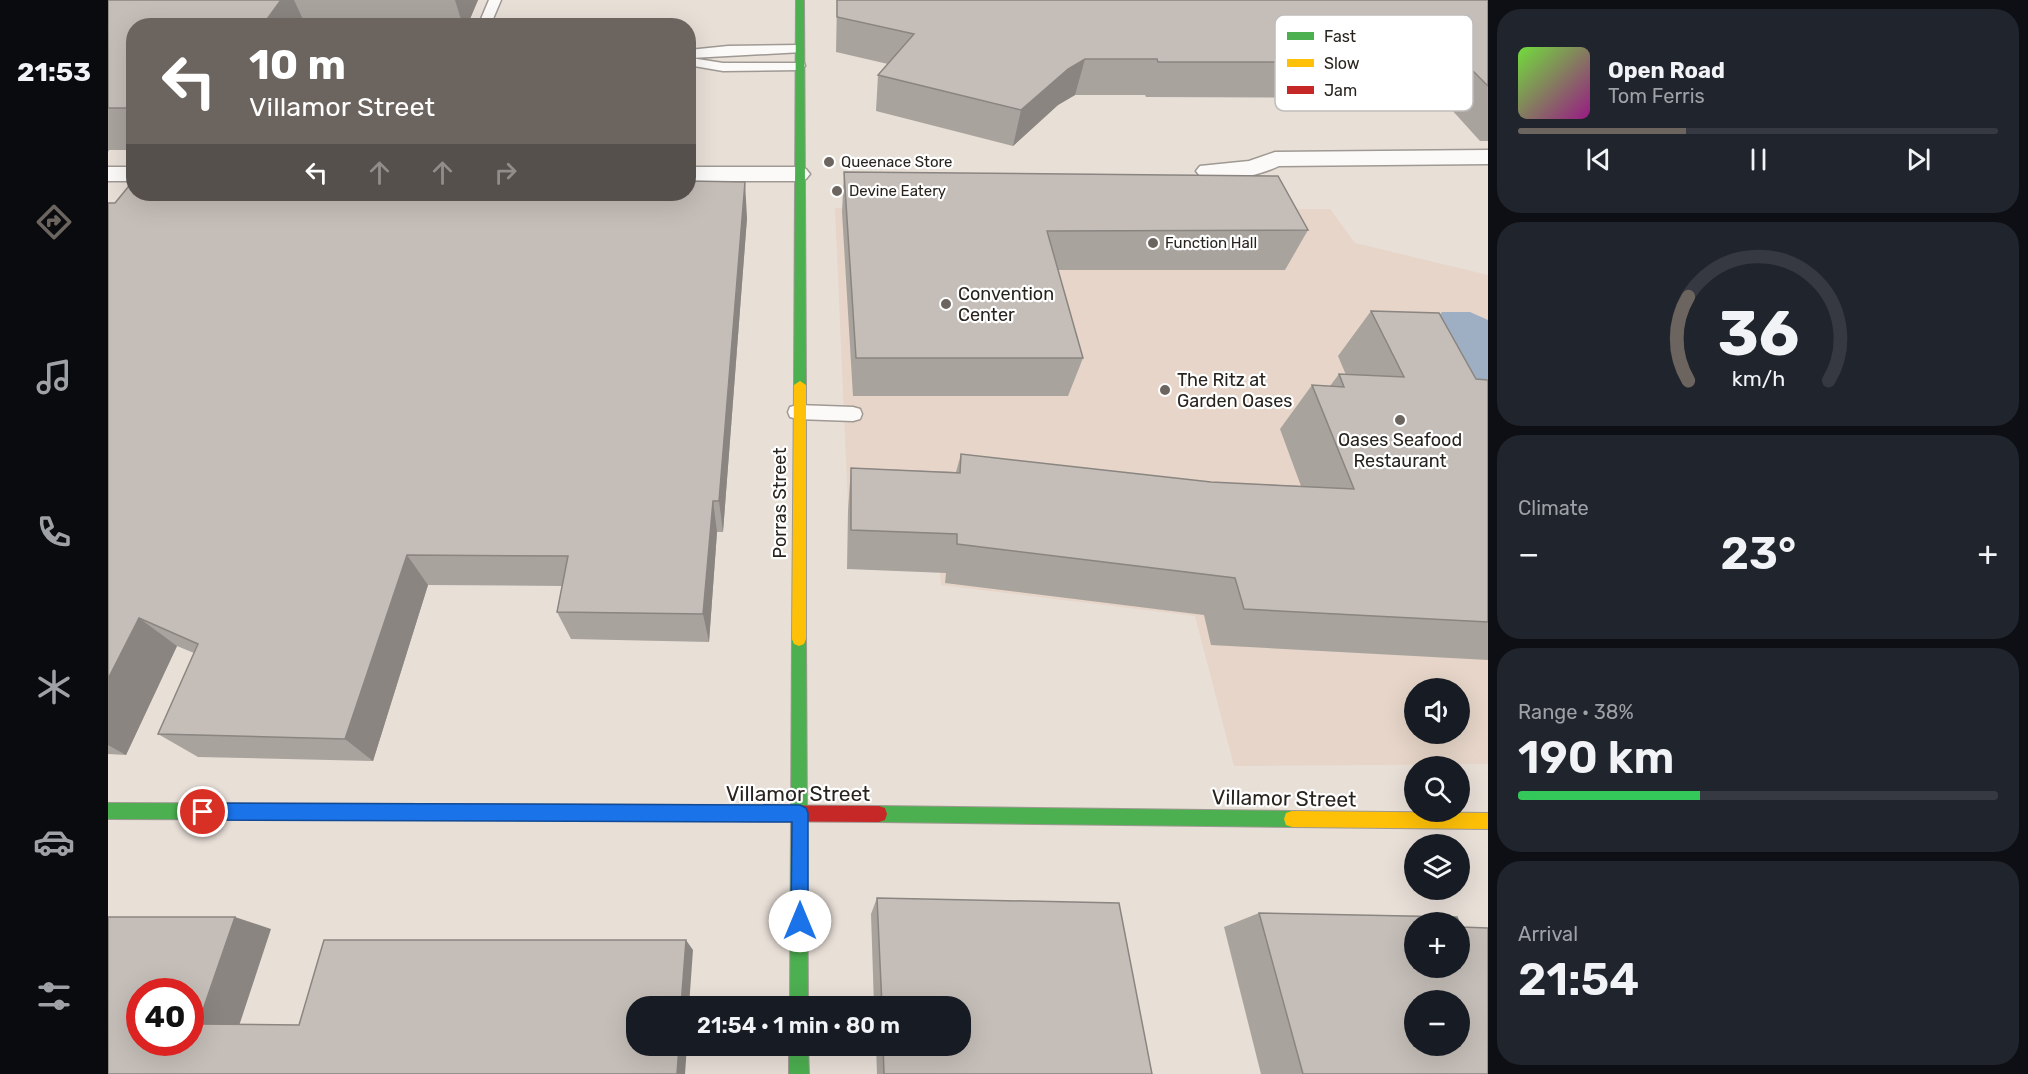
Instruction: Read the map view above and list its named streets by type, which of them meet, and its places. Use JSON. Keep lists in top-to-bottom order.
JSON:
{
  "streets": {
    "street": ["Porras Street", "Villamor Street"]
  },
  "crossings": [
    ["Porras Street", "Villamor Street"]
  ],
  "places": [
    "Queenace Store",
    "Devine Eatery",
    "Function Hall",
    "Convention Center",
    "The Ritz at Garden Oases",
    "Oases Seafood Restaurant"
  ],
  "legend": ["Fast", "Slow", "Jam"],
  "page": {
    "tabs": "21:53",
    "turn": ["10 m", "Villamor Street"],
    "song": ["Open Road", "Tom Ferris"],
    "tile": [
      "Climate",
      ["Range · 38%", "190 km"],
      ["Arrival", "21:54"]
    ],
    "heat": ["−", "23°", "+"],
    "map_buttons": ["+", "−"],
    "limit": "40",
    "trip": "21:54 · 1 min · 80 m",
    "gauge": ["36", "km/h"]
  }
}
